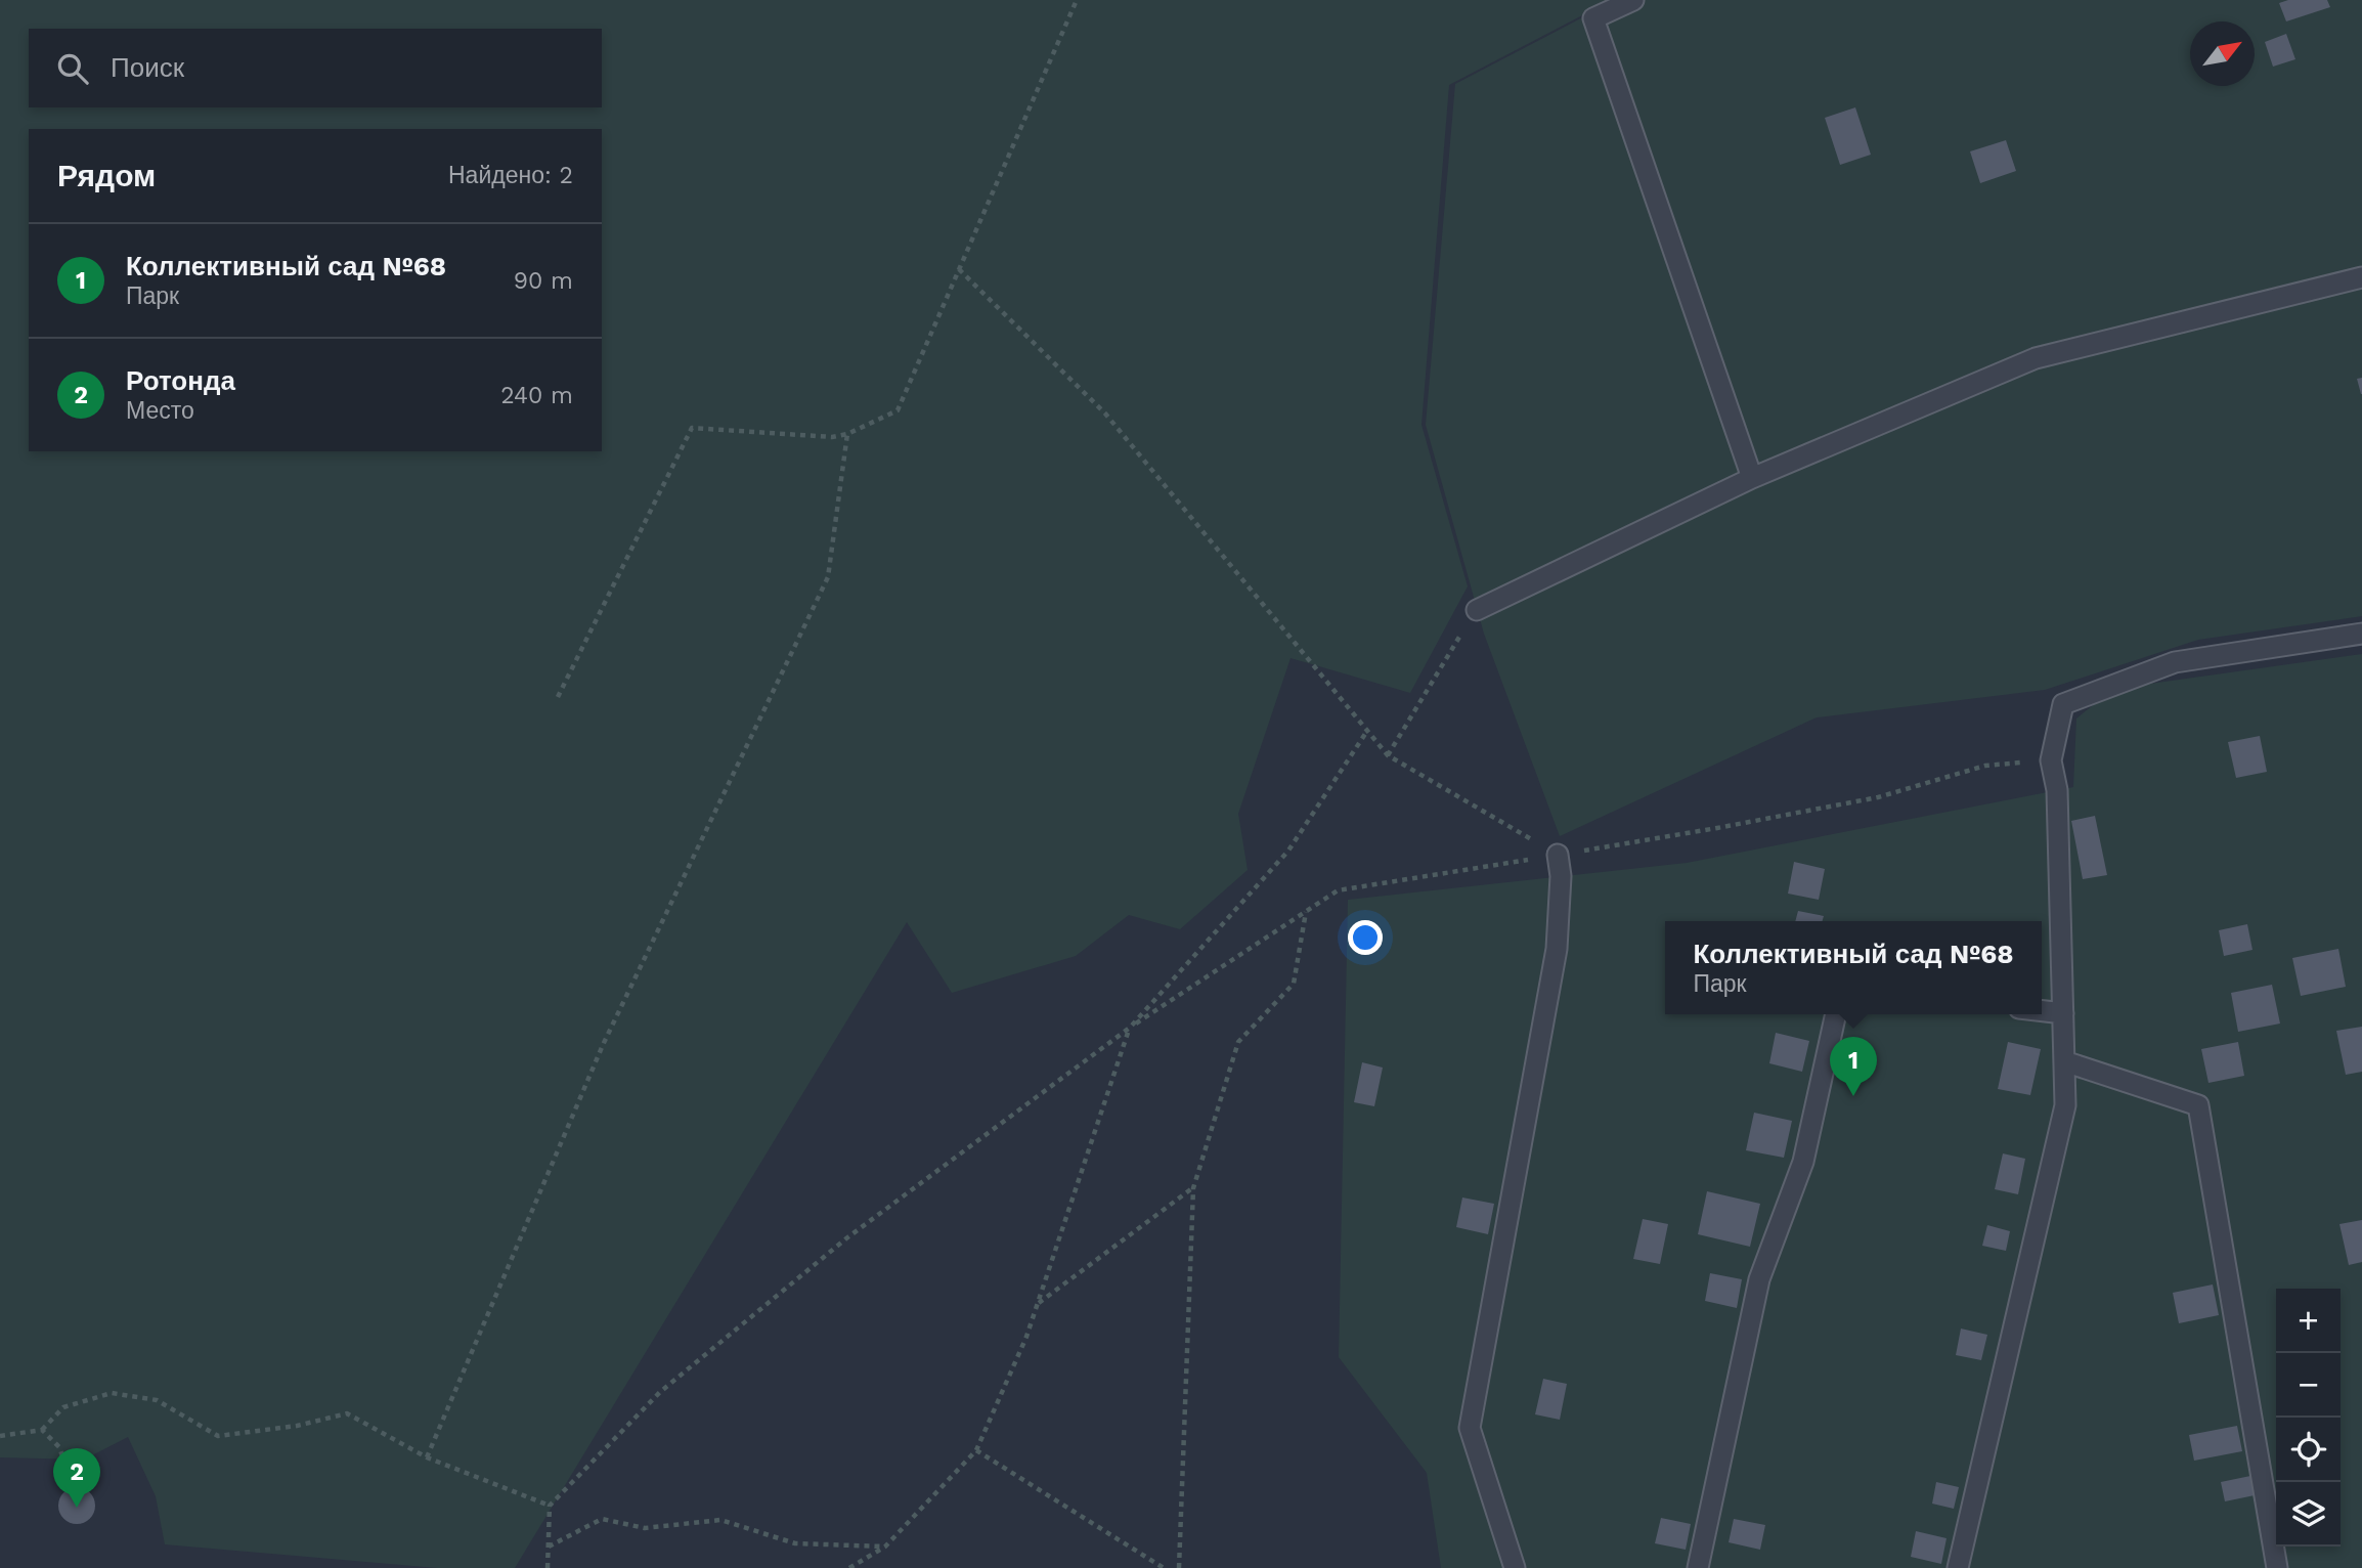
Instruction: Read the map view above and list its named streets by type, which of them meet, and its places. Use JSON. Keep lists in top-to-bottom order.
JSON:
{
  "north": "top right",
  "page": {
    "search": "Поиск",
    "heading": ["Рядом", "Найдено: 2"],
    "list": [
      {
        "mark": "1",
        "name": "Коллективный сад №68",
        "note": "Парк",
        "value": "90 m"
      },
      {
        "mark": "2",
        "name": "Ротонда",
        "note": "Место",
        "value": "240 m"
      }
    ],
    "popup": ["Коллективный сад №68", "Парк"],
    "pins": ["1", "2"],
    "map_buttons": ["+", "−"]
  }
}
